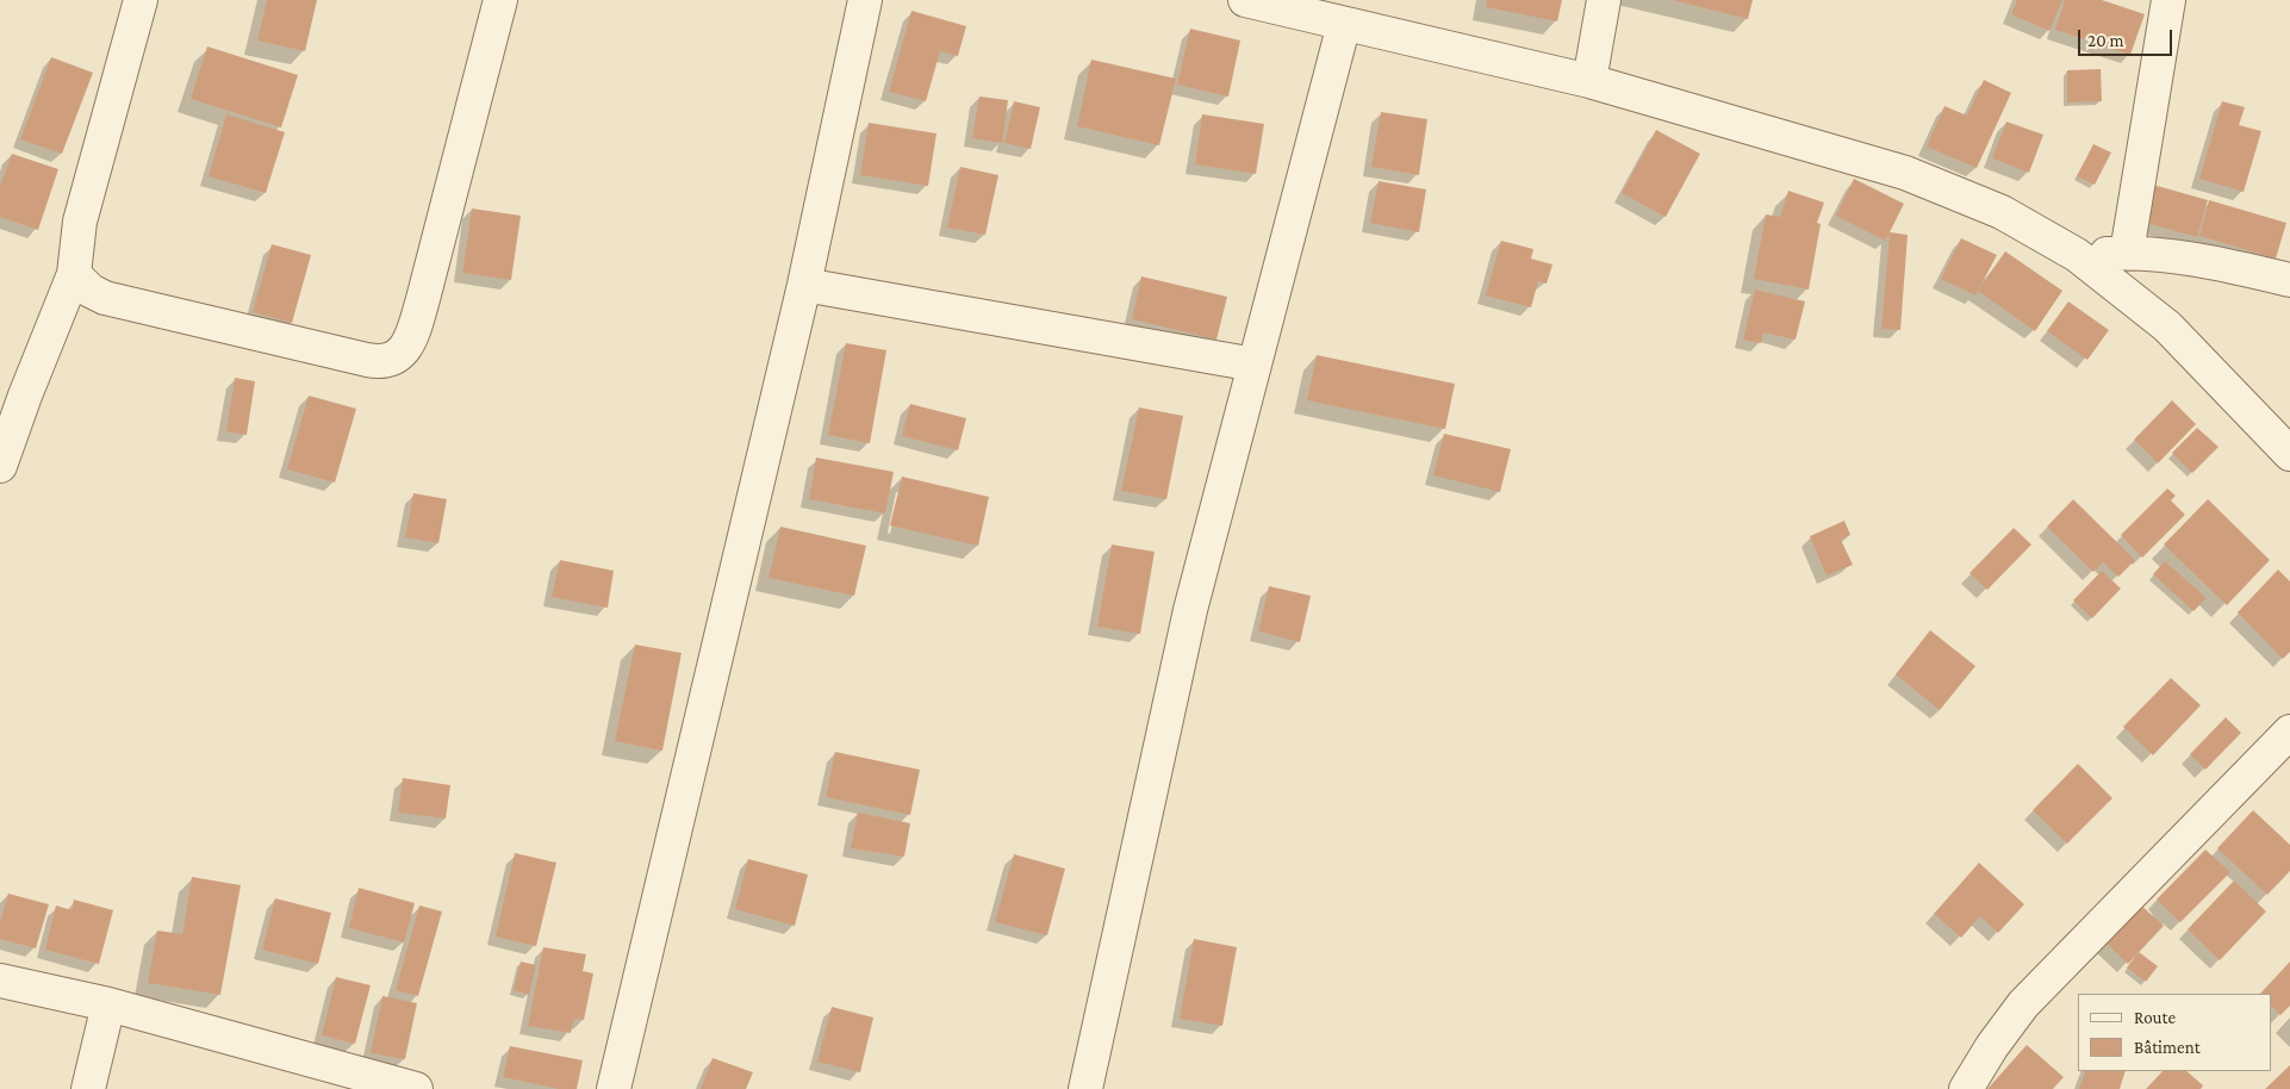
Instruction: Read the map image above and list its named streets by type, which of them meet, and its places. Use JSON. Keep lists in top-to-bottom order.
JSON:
{
  "legend": ["Route", "Bâtiment"],
  "scale_bar": "20 m"
}
